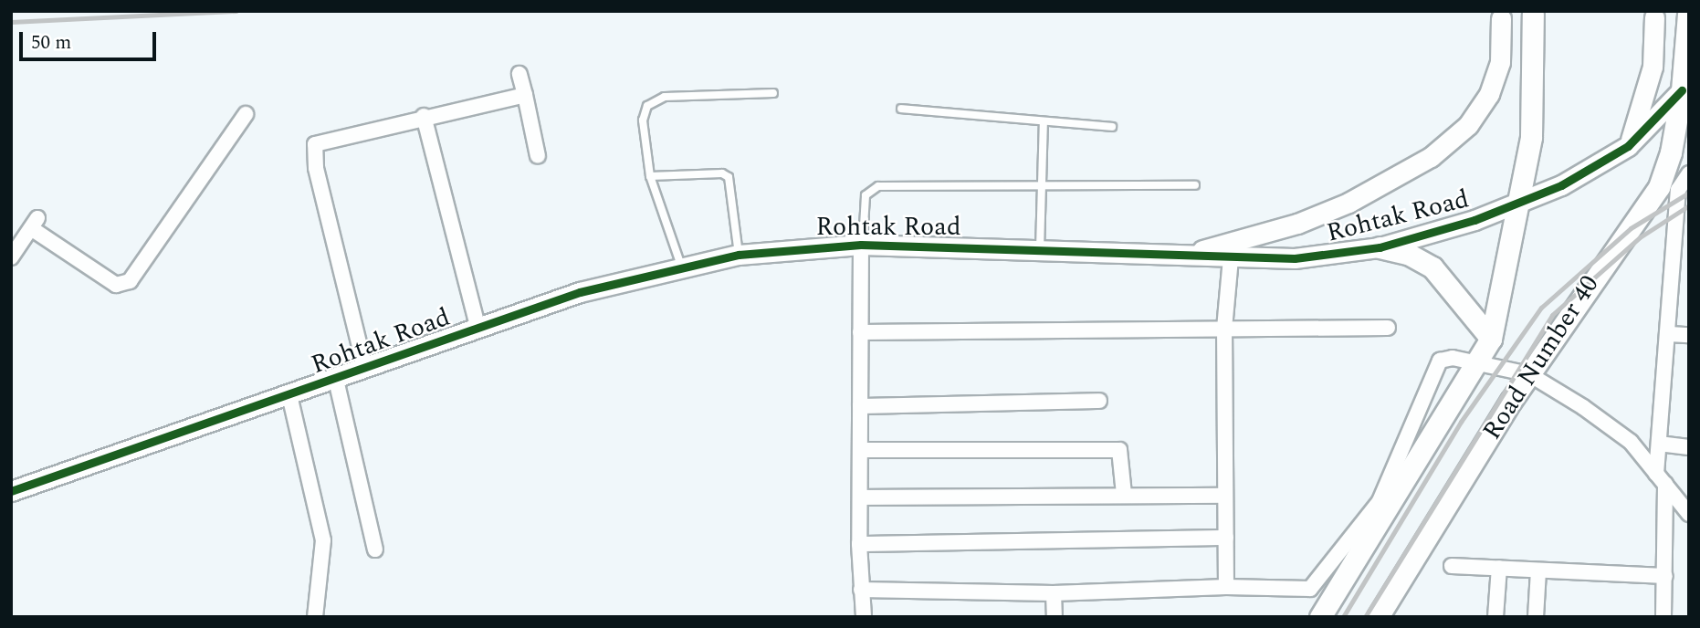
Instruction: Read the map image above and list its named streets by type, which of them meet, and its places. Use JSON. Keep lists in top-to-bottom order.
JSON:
{
  "streets": {
    "main road": ["Road Number 40"],
    "street": ["Rohtak Road"]
  },
  "crossings": [
    ["Rohtak Road", "Road Number 40"]
  ],
  "scale_bar": "50 m"
}
